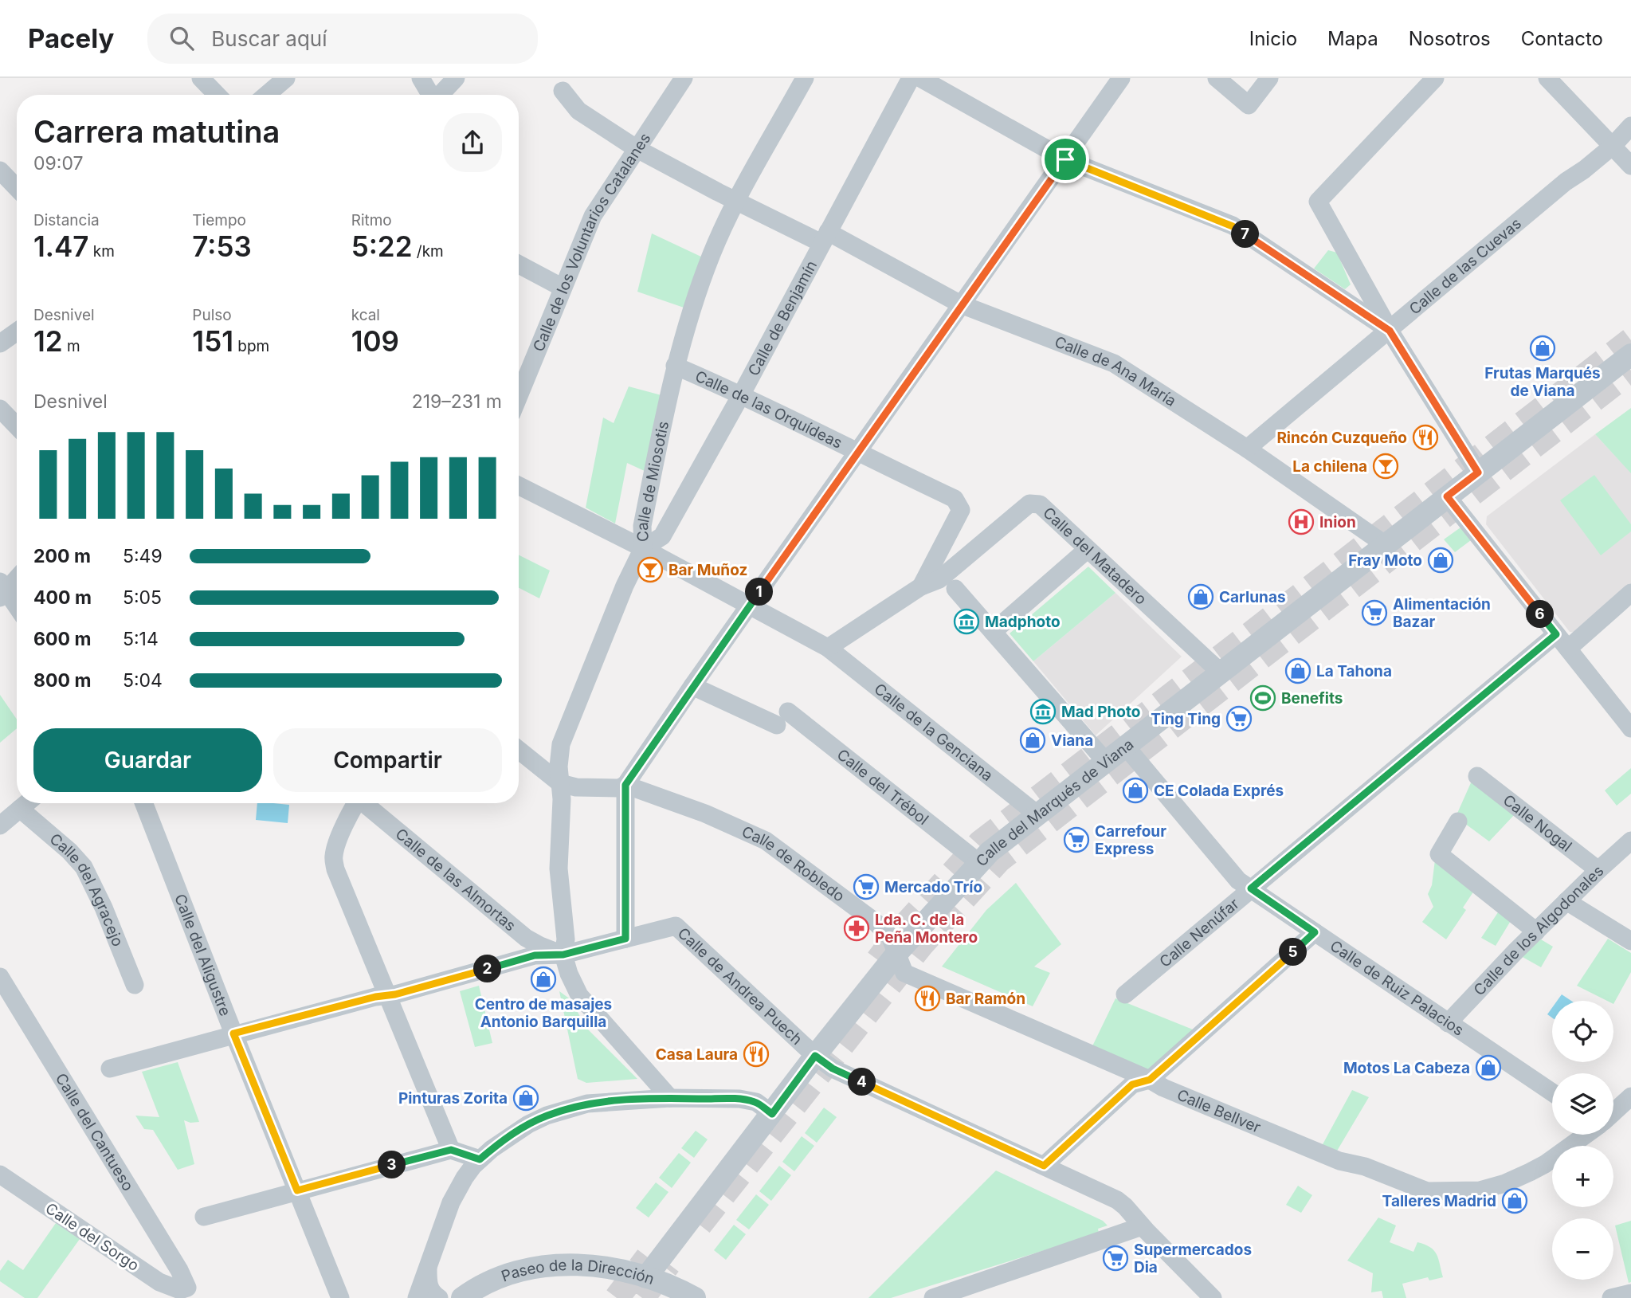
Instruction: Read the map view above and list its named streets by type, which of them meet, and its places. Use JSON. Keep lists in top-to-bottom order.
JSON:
{
  "streets": {
    "street": [
      "Calle de los Voluntarios Catalanes",
      "Calle de las Cuevas",
      "Calle de Benjamín",
      "Calle de Ana María",
      "Calle de las Orquídeas",
      "Calle de Miosotis",
      "Calle del Matadero",
      "Calle de la Genciana",
      "Calle del Trébol",
      "Calle del Marqués de Viana",
      "Calle Nogal",
      "Calle de Robledo",
      "Calle de las Almortas",
      "Calle del Agracejo",
      "Calle de los Algodonales",
      "Calle Nenúfar",
      "Calle del Aligustre",
      "Calle de Andrea Puech",
      "Calle de Ruiz Palacios",
      "Calle Bellver",
      "Calle del Cantueso",
      "Calle del Sorgo",
      "Paseo de la Dirección"
    ]
  },
  "crossings": [
    ["Calle de las Cuevas", "Calle de Ana María"],
    ["Calle de Benjamín", "Calle de Ana María"],
    ["Calle de Benjamín", "Calle de las Orquídeas"],
    ["Calle de Benjamín", "Calle de Miosotis"],
    ["Calle de Benjamín", "Calle de la Genciana"],
    ["Calle de Ana María", "Calle de Miosotis"],
    ["Calle de Ana María", "Calle del Marqués de Viana"],
    ["Calle de las Orquídeas", "Calle de Miosotis"],
    ["Calle de las Orquídeas", "Calle del Matadero"],
    ["Calle de Miosotis", "Calle de la Genciana"],
    ["Calle de Miosotis", "Calle de las Almortas"],
    ["Calle de Miosotis", "Calle de Andrea Puech"],
    ["Calle del Matadero", "Calle del Marqués de Viana"],
    ["Calle de la Genciana", "Calle del Marqués de Viana"],
    ["Calle del Trébol", "Calle del Marqués de Viana"],
    ["Calle del Marqués de Viana", "Calle de Robledo"],
    ["Calle del Marqués de Viana", "Calle de Andrea Puech"],
    ["Calle del Marqués de Viana", "Calle de Ruiz Palacios"],
    ["Calle del Marqués de Viana", "Calle Bellver"],
    ["Calle del Marqués de Viana", "Paseo de la Dirección"],
    ["Calle Nogal", "Calle de los Algodonales"],
    ["Calle de Robledo", "Calle Bellver"],
    ["Calle de las Almortas", "Calle de Andrea Puech"],
    ["Calle de los Algodonales", "Calle de Ruiz Palacios"],
    ["Calle Nenúfar", "Calle de Ruiz Palacios"],
    ["Calle del Aligustre", "Calle de Andrea Puech"],
    ["Calle del Cantueso", "Calle del Sorgo"]
  ],
  "places": {
    "shop": [
      "Frutas Marqués de Viana",
      "Fray Moto",
      "Carlunas",
      "La Tahona",
      "Viana",
      "CE Colada Exprés",
      "Centro de masajes Antonio Barquilla",
      "Motos La Cabeza",
      "Pinturas Zorita",
      "Talleres Madrid"
    ],
    "restaurant": ["Rincón Cuzqueño", "Bar Ramón", "Casa Laura"],
    "bar": ["La chilena", "Bar Muñoz"],
    "hospital": ["Inion"],
    "supermarket": [
      "Alimentación Bazar",
      "Ting Ting",
      "Carrefour Express",
      "Mercado Trío",
      "Supermercados Dia"
    ],
    "museum": ["Madphoto", "Mad Photo"],
    "sports": ["Benefits"],
    "pharmacy": ["Lda. C. de la Peña Montero"]
  },
  "page": {
    "header": "Pacely",
    "search": "Buscar aquí",
    "nav": [
      "Inicio",
      "Mapa",
      "Nosotros",
      "Contacto"
    ],
    "heading": ["Carrera matutina", "09:07"],
    "stats": [
      ["Distancia", "1.47 km"],
      ["Tiempo", "7:53"],
      ["Ritmo", "5:22 /km"],
      ["Desnivel", "12 m"],
      ["Pulso", "151 bpm"],
      ["kcal", "109"]
    ],
    "pins": [
      "7",
      "1",
      "6",
      "5",
      "2",
      "4",
      "3"
    ],
    "chart": ["Desnivel", "219–231 m"],
    "list": [
      {
        "name": "200 m",
        "note": "5:49"
      },
      {
        "name": "400 m",
        "note": "5:05"
      },
      {
        "name": "600 m",
        "note": "5:14"
      },
      {
        "name": "800 m",
        "note": "5:04"
      }
    ],
    "buttons": ["Guardar", "Compartir"],
    "map_buttons": ["+", "−"]
  }
}
